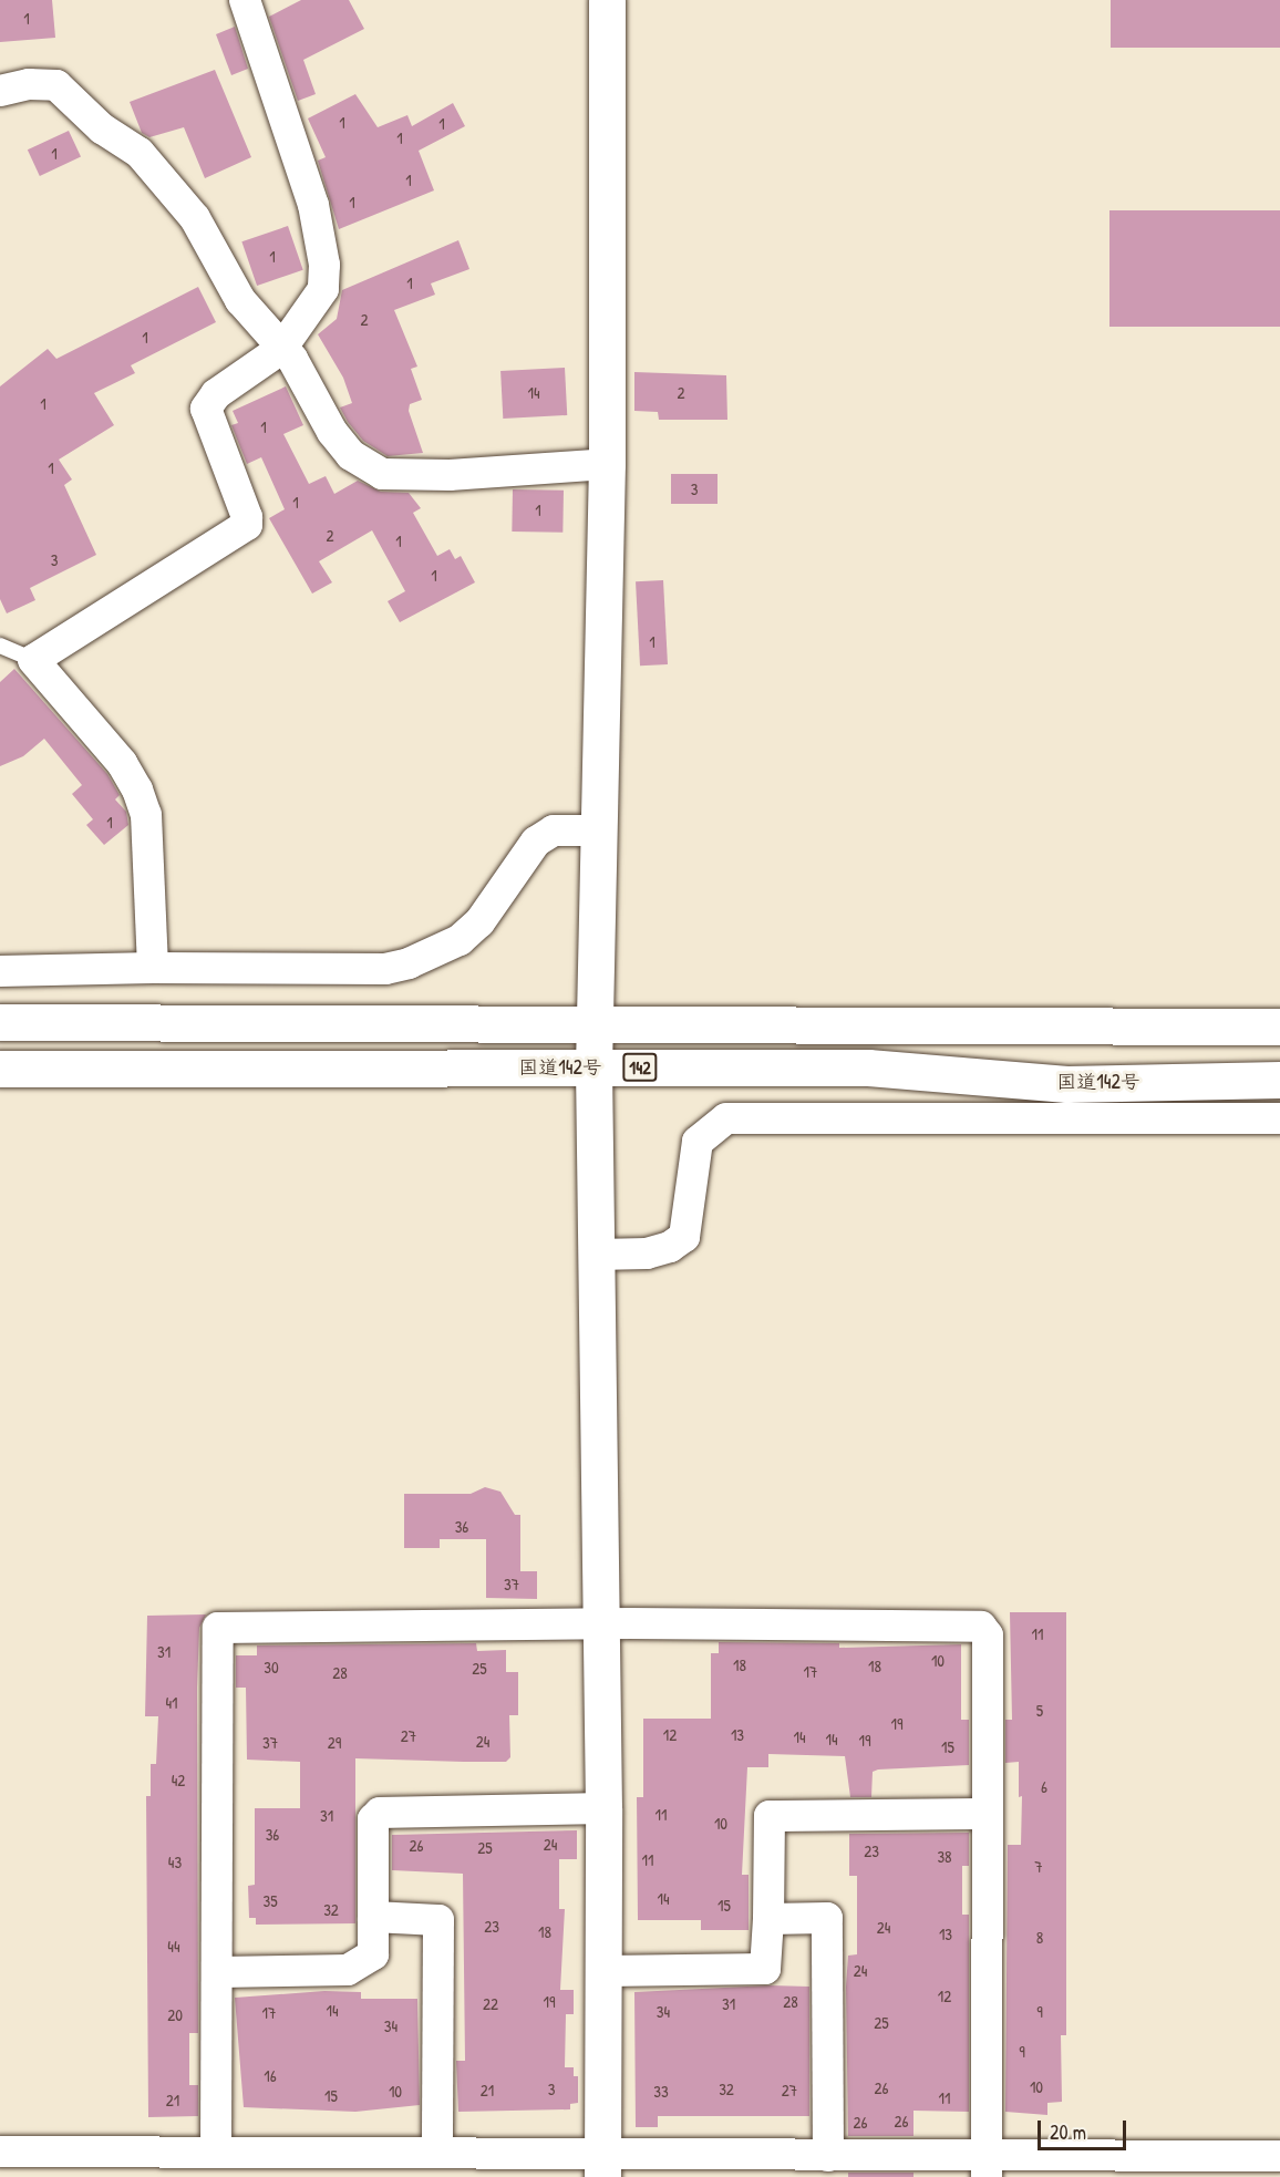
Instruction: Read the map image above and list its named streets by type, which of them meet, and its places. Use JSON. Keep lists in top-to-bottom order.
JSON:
{
  "streets": {
    "main road": ["国道142号", "142"]
  },
  "house_numbers": [
    "1",
    "1",
    "1",
    "1",
    "1",
    "1",
    "1",
    "1",
    "1",
    "2",
    "1",
    "14",
    "2",
    "1",
    "1",
    "1",
    "3",
    "1",
    "1",
    "2",
    "1",
    "3",
    "1",
    "1",
    "1",
    "36",
    "37",
    "11",
    "31",
    "10",
    "18",
    "18",
    "30",
    "25",
    "17",
    "28",
    "41",
    "5",
    "19",
    "12",
    "13",
    "27",
    "14",
    "14",
    "19",
    "24",
    "37",
    "29",
    "15",
    "42",
    "6",
    "11",
    "31",
    "10",
    "36",
    "24",
    "26",
    "25",
    "23",
    "38",
    "11",
    "43",
    "7",
    "14",
    "35",
    "15",
    "32",
    "23",
    "24",
    "18",
    "13",
    "8",
    "44",
    "24",
    "12",
    "19",
    "28",
    "22",
    "31",
    "14",
    "34",
    "9",
    "17",
    "20",
    "25",
    "34",
    "9",
    "16",
    "10",
    "26",
    "3",
    "32",
    "21",
    "27",
    "10",
    "33",
    "15",
    "11",
    "21",
    "26",
    "26"
  ],
  "scale_bar": "20 m"
}
